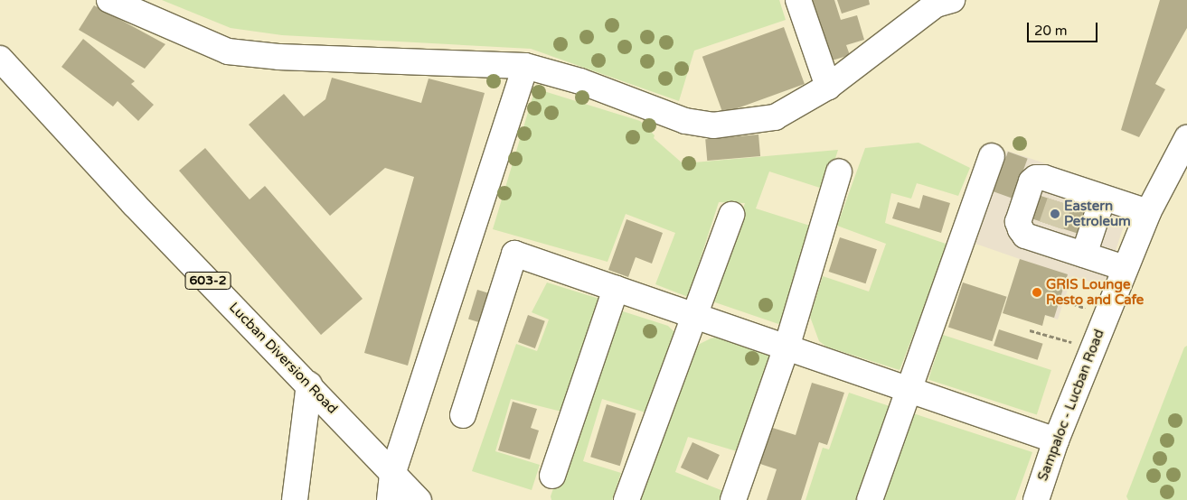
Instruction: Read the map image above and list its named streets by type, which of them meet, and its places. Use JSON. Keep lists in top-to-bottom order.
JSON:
{
  "streets": {
    "street": ["603-2", "Lucban Diversion Road", "Sampaloc - Lucban Road"]
  },
  "places": ["Eastern Petroleum", "GRIS Lounge Resto and Cafe"],
  "scale_bar": "20 m"
}
